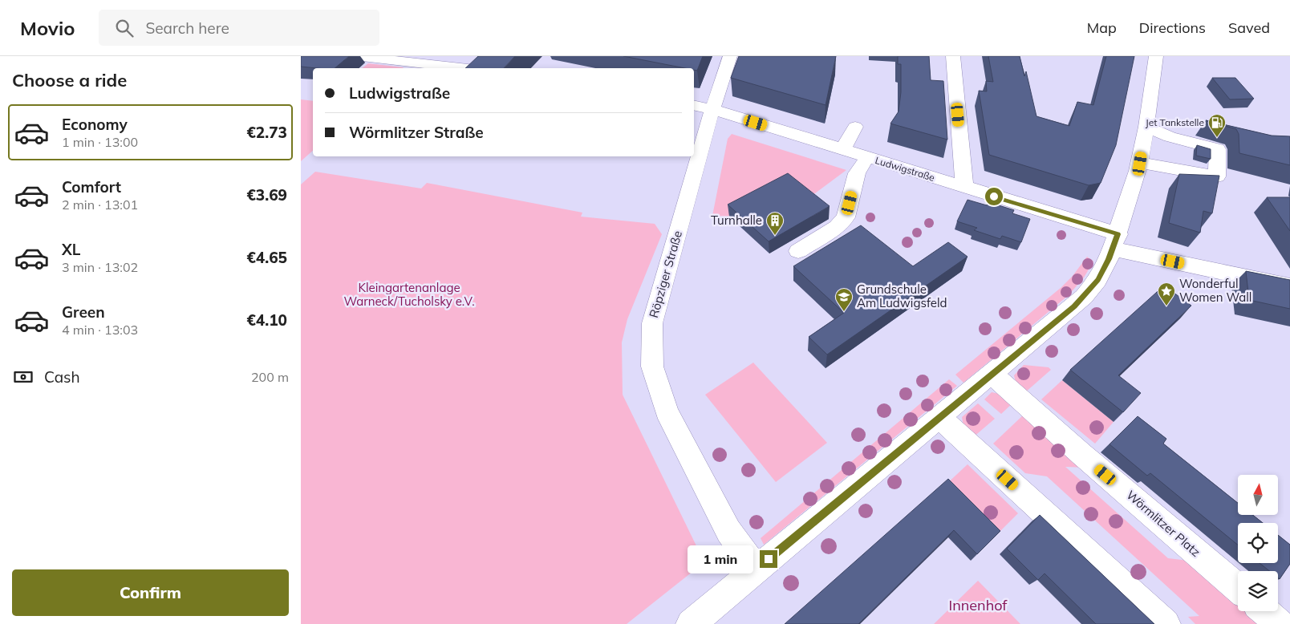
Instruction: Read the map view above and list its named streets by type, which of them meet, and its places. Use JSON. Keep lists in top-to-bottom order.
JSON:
{
  "streets": {
    "street": ["Ludwigstraße", "Röpziger Straße", "Wörmlitzer Platz"]
  },
  "crossings": [
    ["Ludwigstraße", "Röpziger Straße"]
  ],
  "parks": ["Kleingartenanlage Warneck/Tucholsky e.V.", "Innenhof"],
  "places": {
    "fuel station": ["Jet Tankstelle"],
    "building": ["Turnhalle"],
    "place": ["Wonderful Women Wall"],
    "school or university": ["Grundschule Am Ludwigsfeld"]
  },
  "north": "top",
  "page": {
    "header": "Movio",
    "search": "Search here",
    "nav": ["Map", "Directions", "Saved"],
    "heading": "Choose a ride",
    "banner": ["Ludwigstraße", "Wörmlitzer Straße"],
    "list": [
      {
        "name": "Economy",
        "note": "1 min · 13:00",
        "value": "€2.73"
      },
      {
        "name": "Comfort",
        "note": "2 min · 13:01",
        "value": "€3.69"
      },
      {
        "name": "XL",
        "note": "3 min · 13:02",
        "value": "€4.65"
      },
      {
        "name": "Green",
        "note": "4 min · 13:03",
        "value": "€4.10"
      }
    ],
    "pay": ["Cash", "200 m"],
    "bubble": "1 min",
    "buttons": "Confirm"
  }
}
